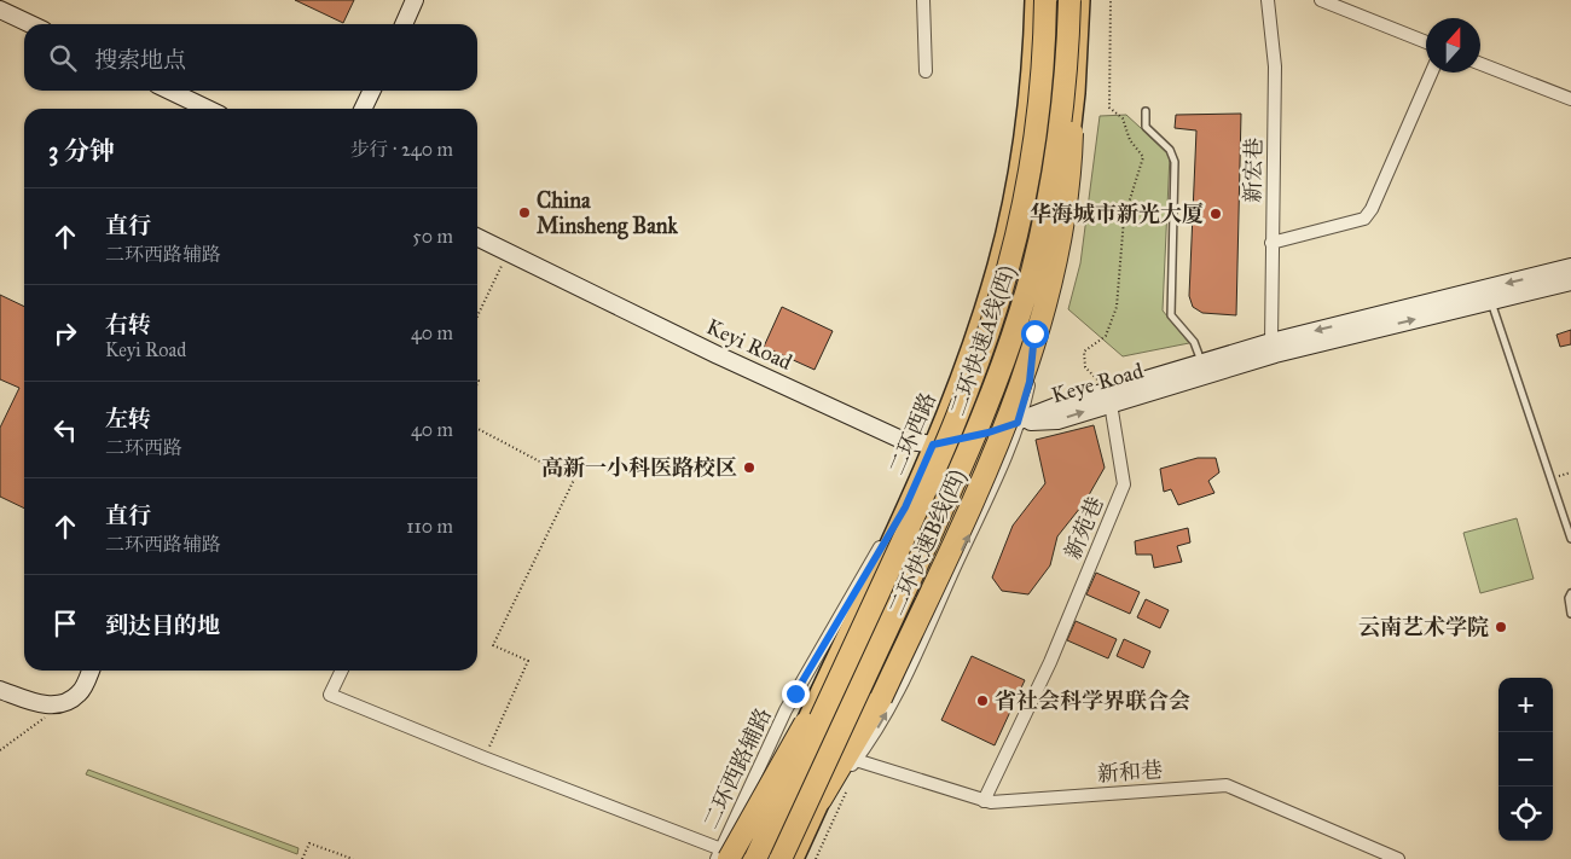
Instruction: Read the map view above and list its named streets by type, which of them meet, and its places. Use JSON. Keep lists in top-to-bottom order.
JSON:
{
  "streets": {
    "highway": ["二环快速A线(西)", "二环快速B线(西)"],
    "main road": ["二环西路"],
    "street": [
      "新宏巷",
      "Keyi Road",
      "Keye Road",
      "新苑巷",
      "二环西路辅路",
      "新和巷"
    ]
  },
  "crossings": [
    ["新宏巷", "Keye Road"],
    ["Keyi Road", "Keye Road"],
    ["Keyi Road", "二环西路"],
    ["Keye Road", "新苑巷"],
    ["二环西路", "二环西路辅路"],
    ["新苑巷", "新和巷"]
  ],
  "places": [
    "China Minsheng Bank",
    "华海城市新光大厦",
    "高新一小科医路校区",
    "云南艺术学院",
    "省社会科学界联合会"
  ],
  "north": "top",
  "page": {
    "search": "搜索地点",
    "heading": ["3 分钟", "步行 · 240 m"],
    "list": [
      ["直行", "二环西路辅路", "50 m"],
      ["右转", "Keyi Road", "40 m"],
      ["左转", "二环西路", "40 m"],
      ["直行", "二环西路辅路", "110 m"],
      "到达目的地"
    ],
    "map_buttons": ["+", "−"]
  }
}
